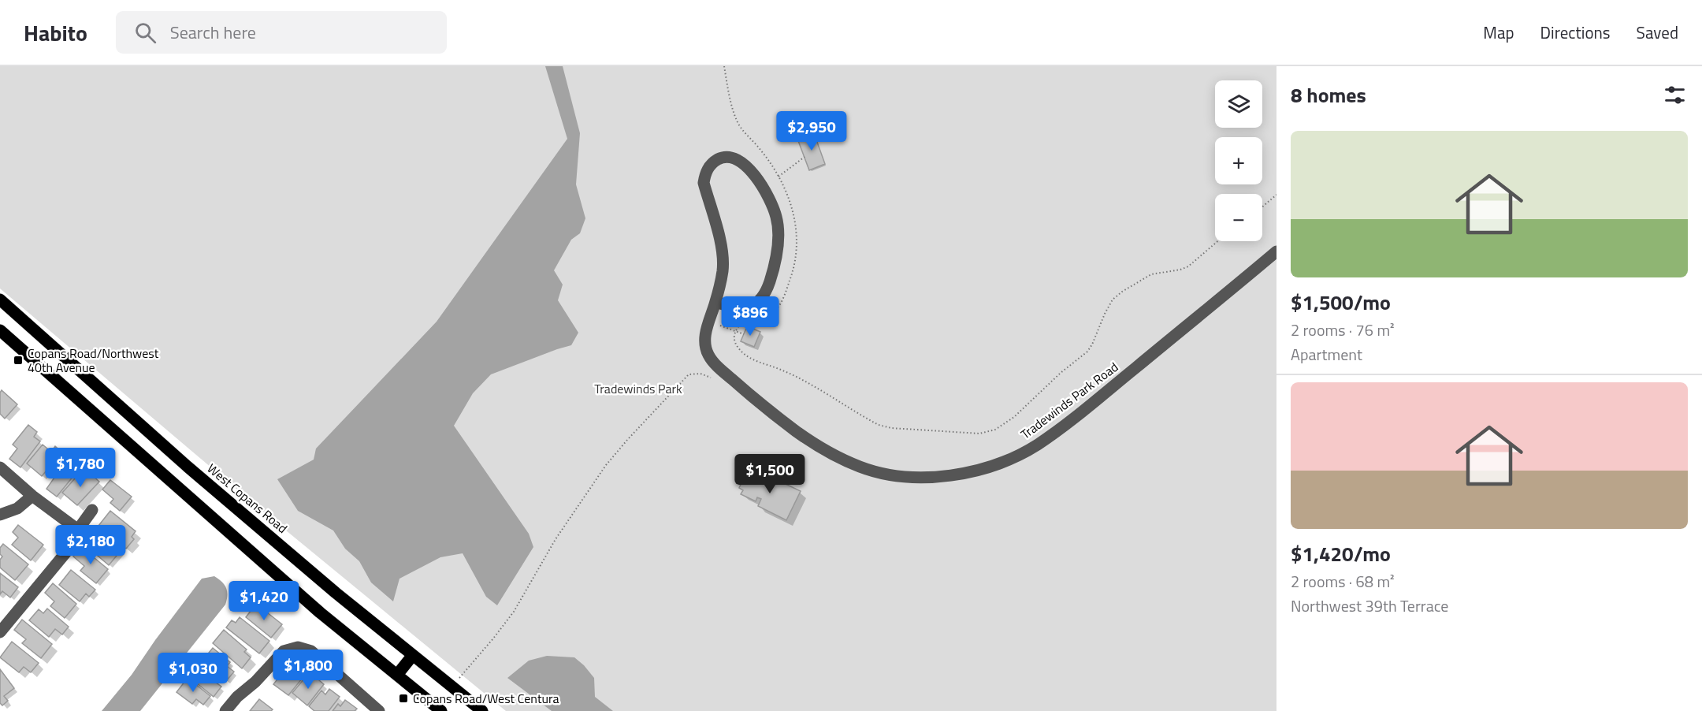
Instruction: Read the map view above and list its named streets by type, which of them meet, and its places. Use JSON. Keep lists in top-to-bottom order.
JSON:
{
  "streets": {
    "main road": ["West Copans Road"],
    "street": ["Tradewinds Park Road"]
  },
  "parks": ["Tradewinds Park"],
  "places": {
    "transit": ["Copans Road/Northwest 40th Avenue", "Copans Road/West Centura"]
  },
  "page": {
    "header": "Habito",
    "search": "Search here",
    "nav": ["Map", "Directions", "Saved"],
    "heading": "8 homes",
    "map_buttons": ["+", "−"],
    "price": [
      "$2,950",
      "$896",
      "$1,780",
      "$1,500",
      "$2,180",
      "$1,420",
      "$1,800",
      "$1,030"
    ],
    "list": [
      {
        "name": "$1,500/mo",
        "note": "2 rooms · 76 m² · Apartment"
      },
      {
        "name": "$1,420/mo",
        "note": "2 rooms · 68 m² · Northwest 39th Terrace"
      }
    ]
  }
}
